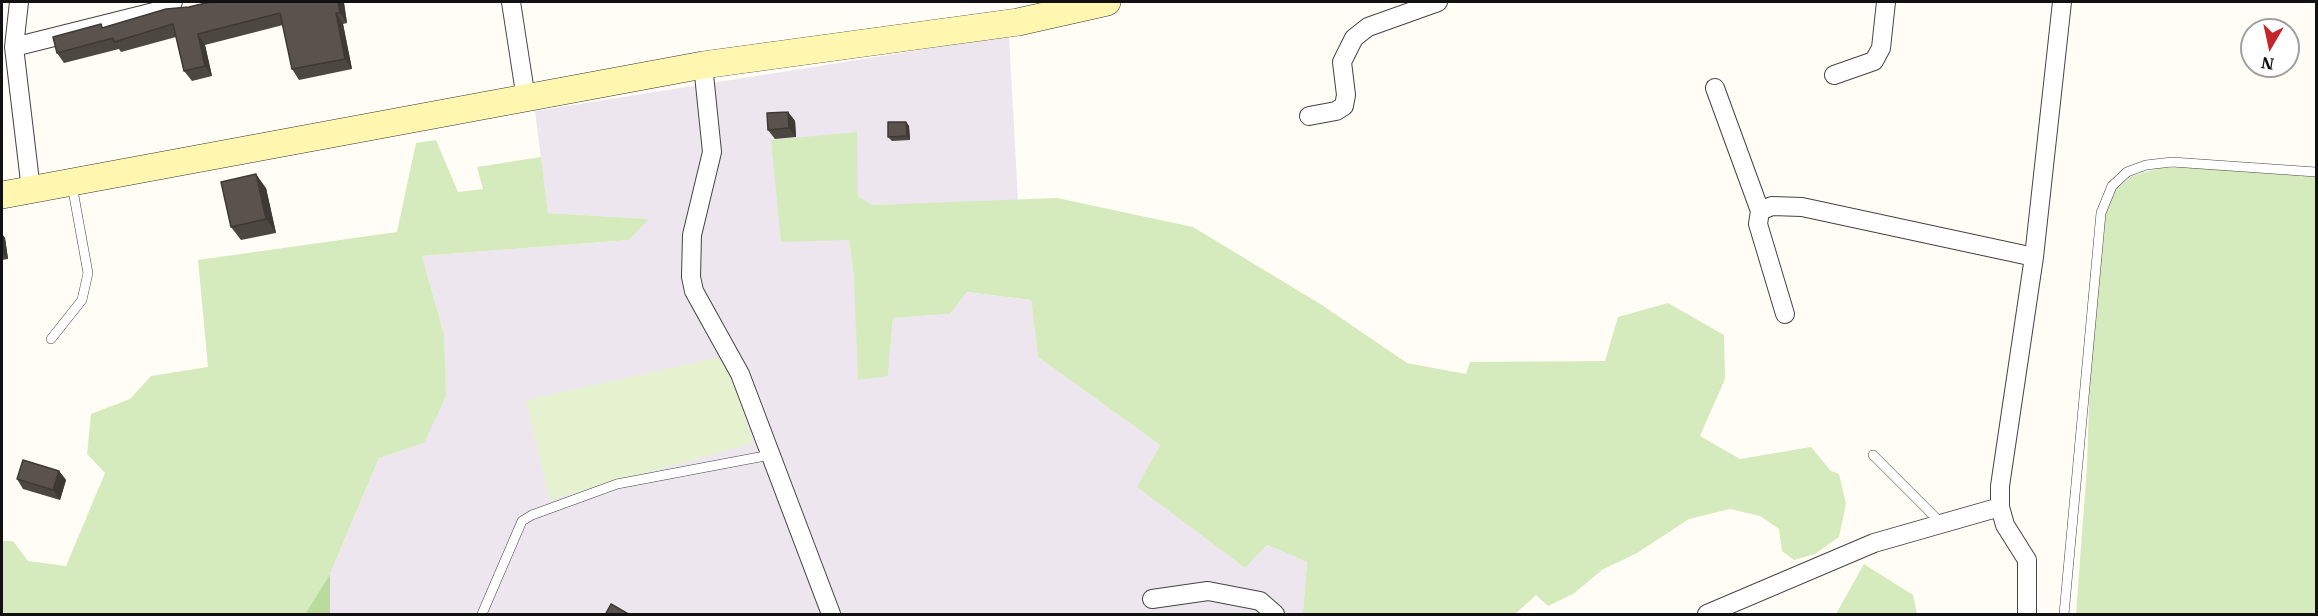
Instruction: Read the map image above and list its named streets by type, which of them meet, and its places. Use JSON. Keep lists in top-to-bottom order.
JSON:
{
  "north": "bottom"
}
